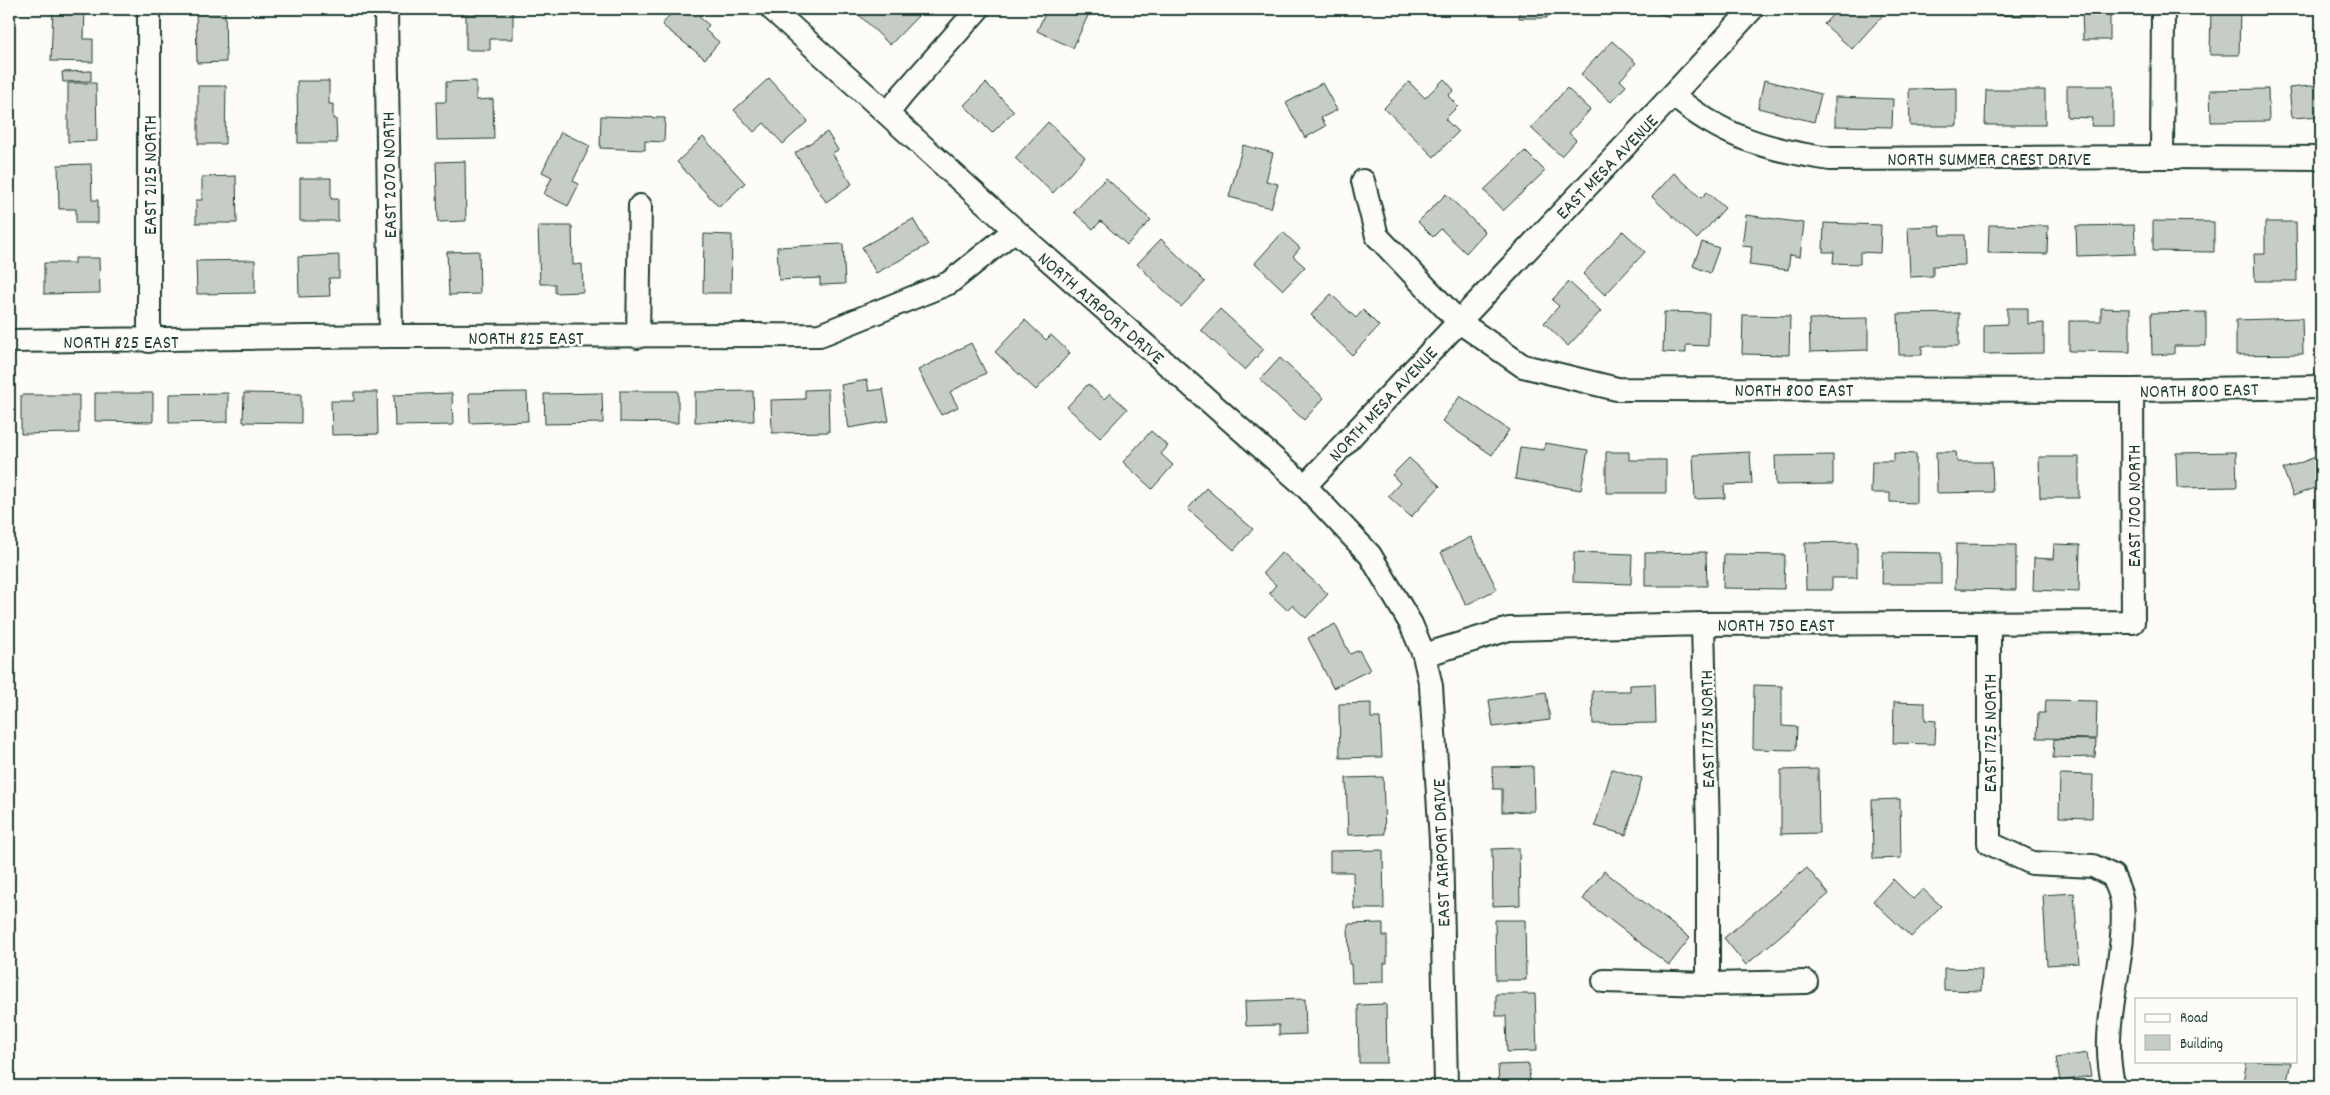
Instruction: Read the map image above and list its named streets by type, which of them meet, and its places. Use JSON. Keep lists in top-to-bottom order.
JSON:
{
  "streets": {
    "street": [
      "NORTH SUMMER CREST DRIVE",
      "EAST MESA AVENUE",
      "EAST 2125 NORTH",
      "EAST 2070 NORTH",
      "NORTH AIRPORT DRIVE",
      "NORTH 825 EAST",
      "NORTH 800 EAST",
      "NORTH MESA AVENUE",
      "EAST 1700 NORTH",
      "NORTH 750 EAST",
      "EAST 1775 NORTH",
      "EAST 1725 NORTH",
      "EAST AIRPORT DRIVE"
    ]
  },
  "crossings": [
    ["NORTH SUMMER CREST DRIVE", "EAST MESA AVENUE"],
    ["EAST MESA AVENUE", "NORTH 800 EAST"],
    ["EAST MESA AVENUE", "NORTH MESA AVENUE"],
    ["EAST 2125 NORTH", "NORTH 825 EAST"],
    ["EAST 2070 NORTH", "NORTH 825 EAST"],
    ["NORTH AIRPORT DRIVE", "NORTH 825 EAST"],
    ["NORTH AIRPORT DRIVE", "NORTH MESA AVENUE"],
    ["NORTH AIRPORT DRIVE", "EAST AIRPORT DRIVE"],
    ["NORTH 800 EAST", "NORTH MESA AVENUE"],
    ["NORTH 800 EAST", "EAST 1700 NORTH"],
    ["EAST 1700 NORTH", "NORTH 750 EAST"],
    ["NORTH 750 EAST", "EAST 1775 NORTH"],
    ["NORTH 750 EAST", "EAST 1725 NORTH"],
    ["NORTH 750 EAST", "EAST AIRPORT DRIVE"]
  ],
  "legend": ["Road", "Building"]
}
